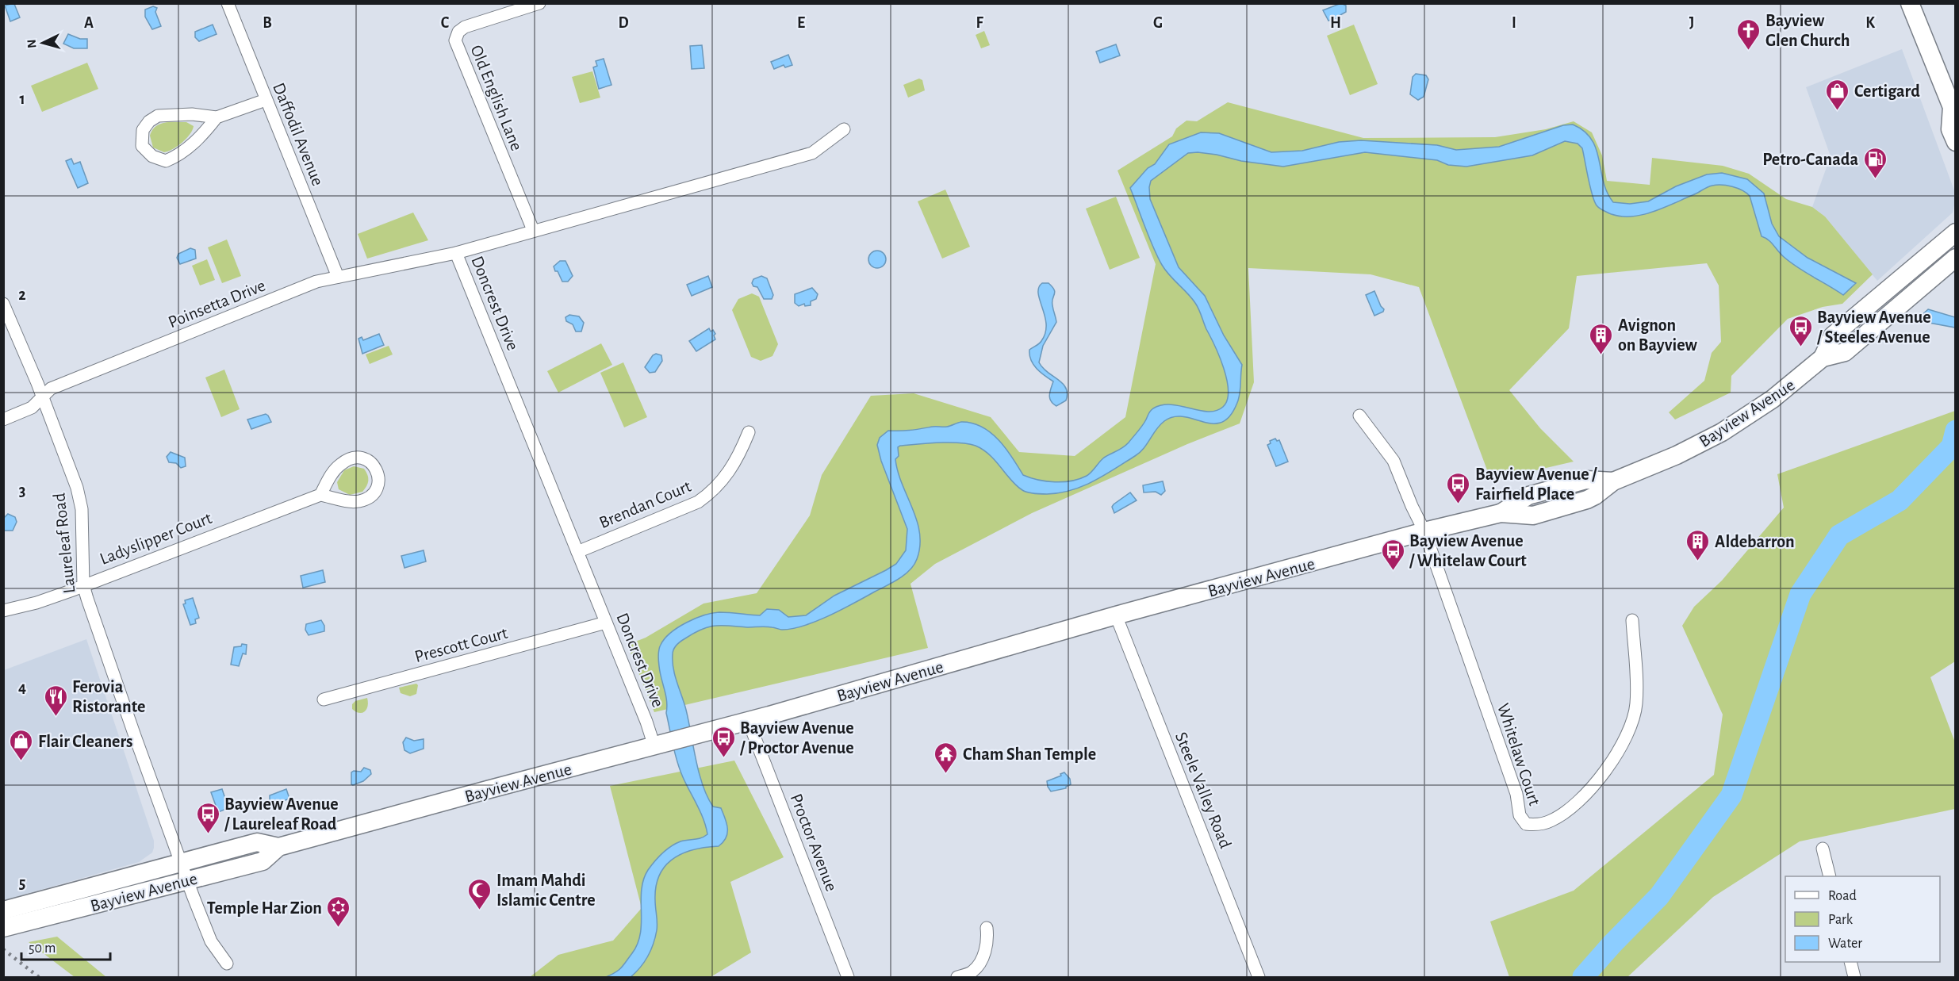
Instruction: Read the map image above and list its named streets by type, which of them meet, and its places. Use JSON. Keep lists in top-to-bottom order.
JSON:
{
  "streets": {
    "main road": ["Bayview Avenue"],
    "street": [
      "Old English Lane",
      "Daffodil Avenue",
      "Poinsetta Drive",
      "Doncrest Drive",
      "Brendan Court",
      "Ladyslipper Court",
      "Laureleaf Road",
      "Prescott Court",
      "Whitelaw Court",
      "Steele Valley Road",
      "Proctor Avenue"
    ]
  },
  "crossings": [
    ["Old English Lane", "Doncrest Drive"],
    ["Daffodil Avenue", "Poinsetta Drive"],
    ["Poinsetta Drive", "Doncrest Drive"],
    ["Poinsetta Drive", "Laureleaf Road"],
    ["Doncrest Drive", "Bayview Avenue"],
    ["Doncrest Drive", "Brendan Court"],
    ["Doncrest Drive", "Prescott Court"],
    ["Bayview Avenue", "Laureleaf Road"],
    ["Bayview Avenue", "Whitelaw Court"],
    ["Bayview Avenue", "Steele Valley Road"],
    ["Bayview Avenue", "Proctor Avenue"],
    ["Ladyslipper Court", "Laureleaf Road"]
  ],
  "places": {
    "church": ["Bayview Glen Church"],
    "shop": ["Certigard", "Flair Cleaners"],
    "fuel station": ["Petro-Canada"],
    "bus stop": [
      "Bayview Avenue / Steeles Avenue",
      "Bayview Avenue / Fairfield Place",
      "Bayview Avenue / Whitelaw Court",
      "Bayview Avenue / Proctor Avenue",
      "Bayview Avenue / Laureleaf Road"
    ],
    "building": ["Avignon on Bayview", "Aldebarron"],
    "restaurant": ["Ferovia Ristorante"],
    "temple": ["Cham Shan Temple"],
    "mosque": ["Imam Mahdi Islamic Centre"],
    "synagogue": ["Temple Har Zion"]
  },
  "legend": ["Road", "Park", "Water"],
  "scale_bar": "50 m",
  "north": "left",
  "grid": {
    "columns": [
      "A",
      "B",
      "C",
      "D",
      "E",
      "F",
      "G",
      "H",
      "I",
      "J",
      "K"
    ],
    "rows": [
      "1",
      "2",
      "3",
      "4",
      "5"
    ]
  }
}
